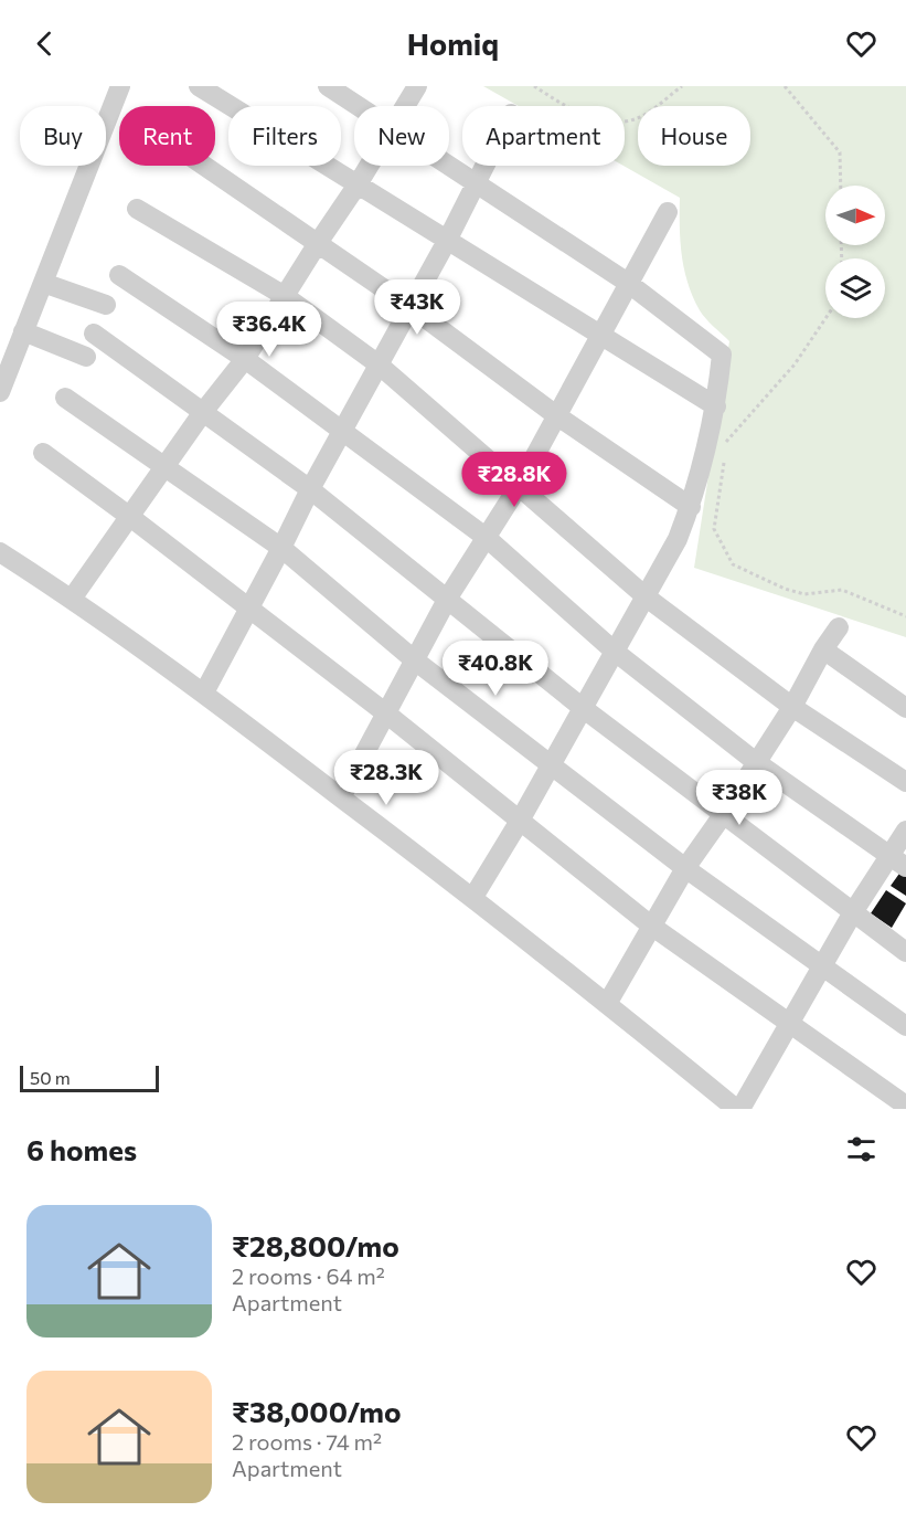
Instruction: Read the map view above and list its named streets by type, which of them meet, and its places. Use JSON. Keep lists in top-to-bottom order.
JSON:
{
  "scale_bar": "50 m",
  "north": "right",
  "page": {
    "header": "Homiq",
    "chip": [
      "Buy",
      "Rent",
      "Filters",
      "New",
      "Apartment",
      "House"
    ],
    "price": [
      "₹43K",
      "₹36.4K",
      "₹28.8K",
      "₹40.8K",
      "₹28.3K",
      "₹38K"
    ],
    "scale": "50 m",
    "heading": "6 homes",
    "list": [
      {
        "name": "₹28,800/mo",
        "note": "2 rooms · 64 m² · Apartment"
      },
      {
        "name": "₹38,000/mo",
        "note": "2 rooms · 74 m² · Apartment"
      }
    ]
  }
}
